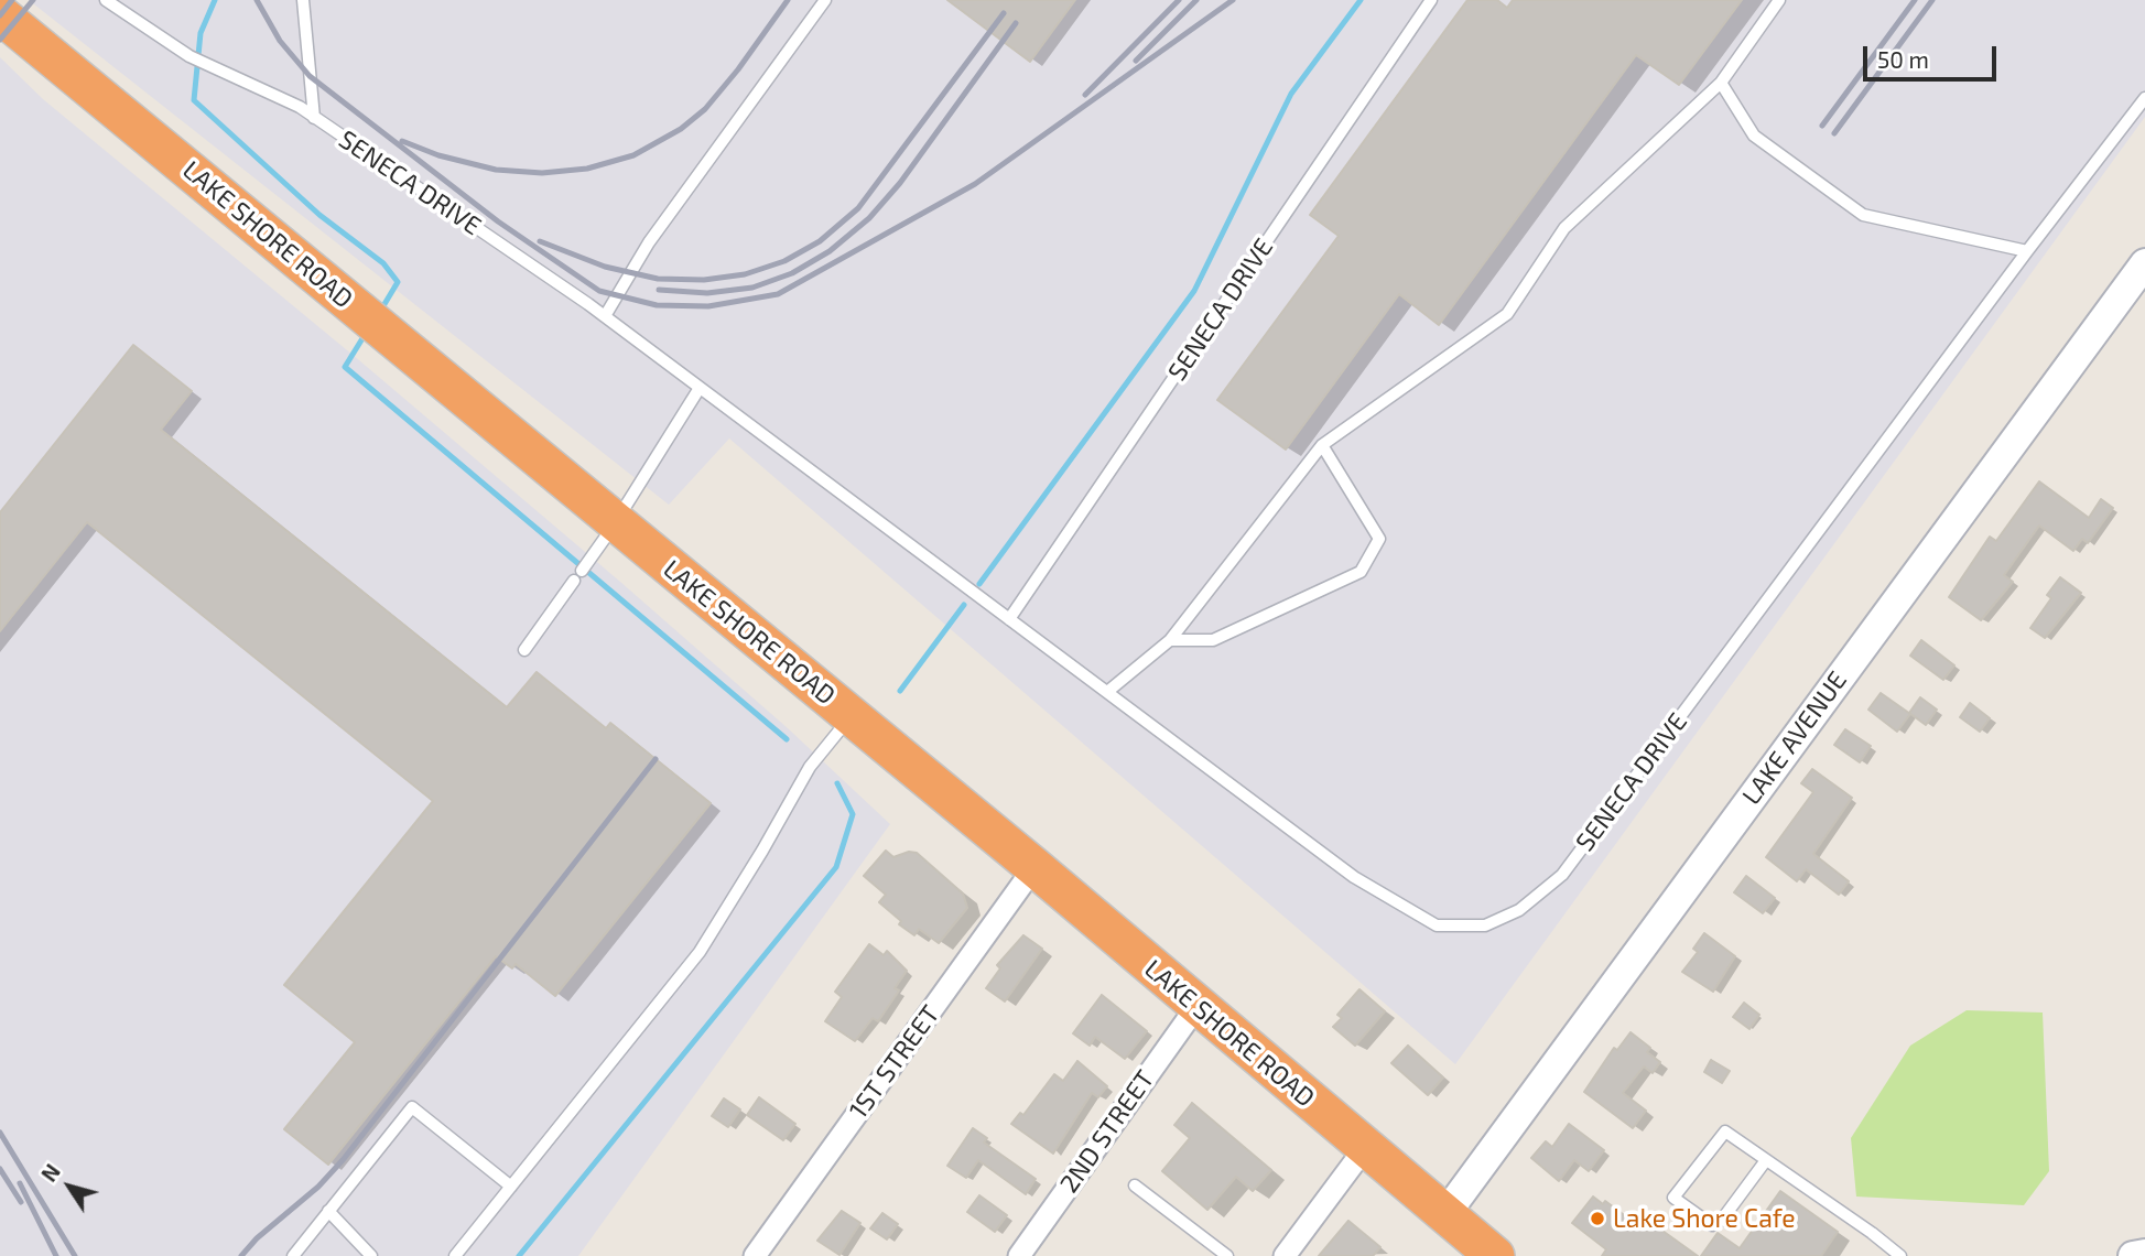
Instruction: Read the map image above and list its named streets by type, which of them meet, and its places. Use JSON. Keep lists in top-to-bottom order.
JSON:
{
  "streets": {
    "highway": ["LAKE SHORE ROAD"],
    "street": ["LAKE AVENUE", "1ST STREET", "2ND STREET"],
    "lane": ["SENECA DRIVE"]
  },
  "crossings": [
    ["LAKE SHORE ROAD", "LAKE AVENUE"],
    ["LAKE SHORE ROAD", "1ST STREET"],
    ["LAKE SHORE ROAD", "2ND STREET"]
  ],
  "places": ["Lake Shore Cafe"],
  "scale_bar": "50 m",
  "north": "top left"
}
